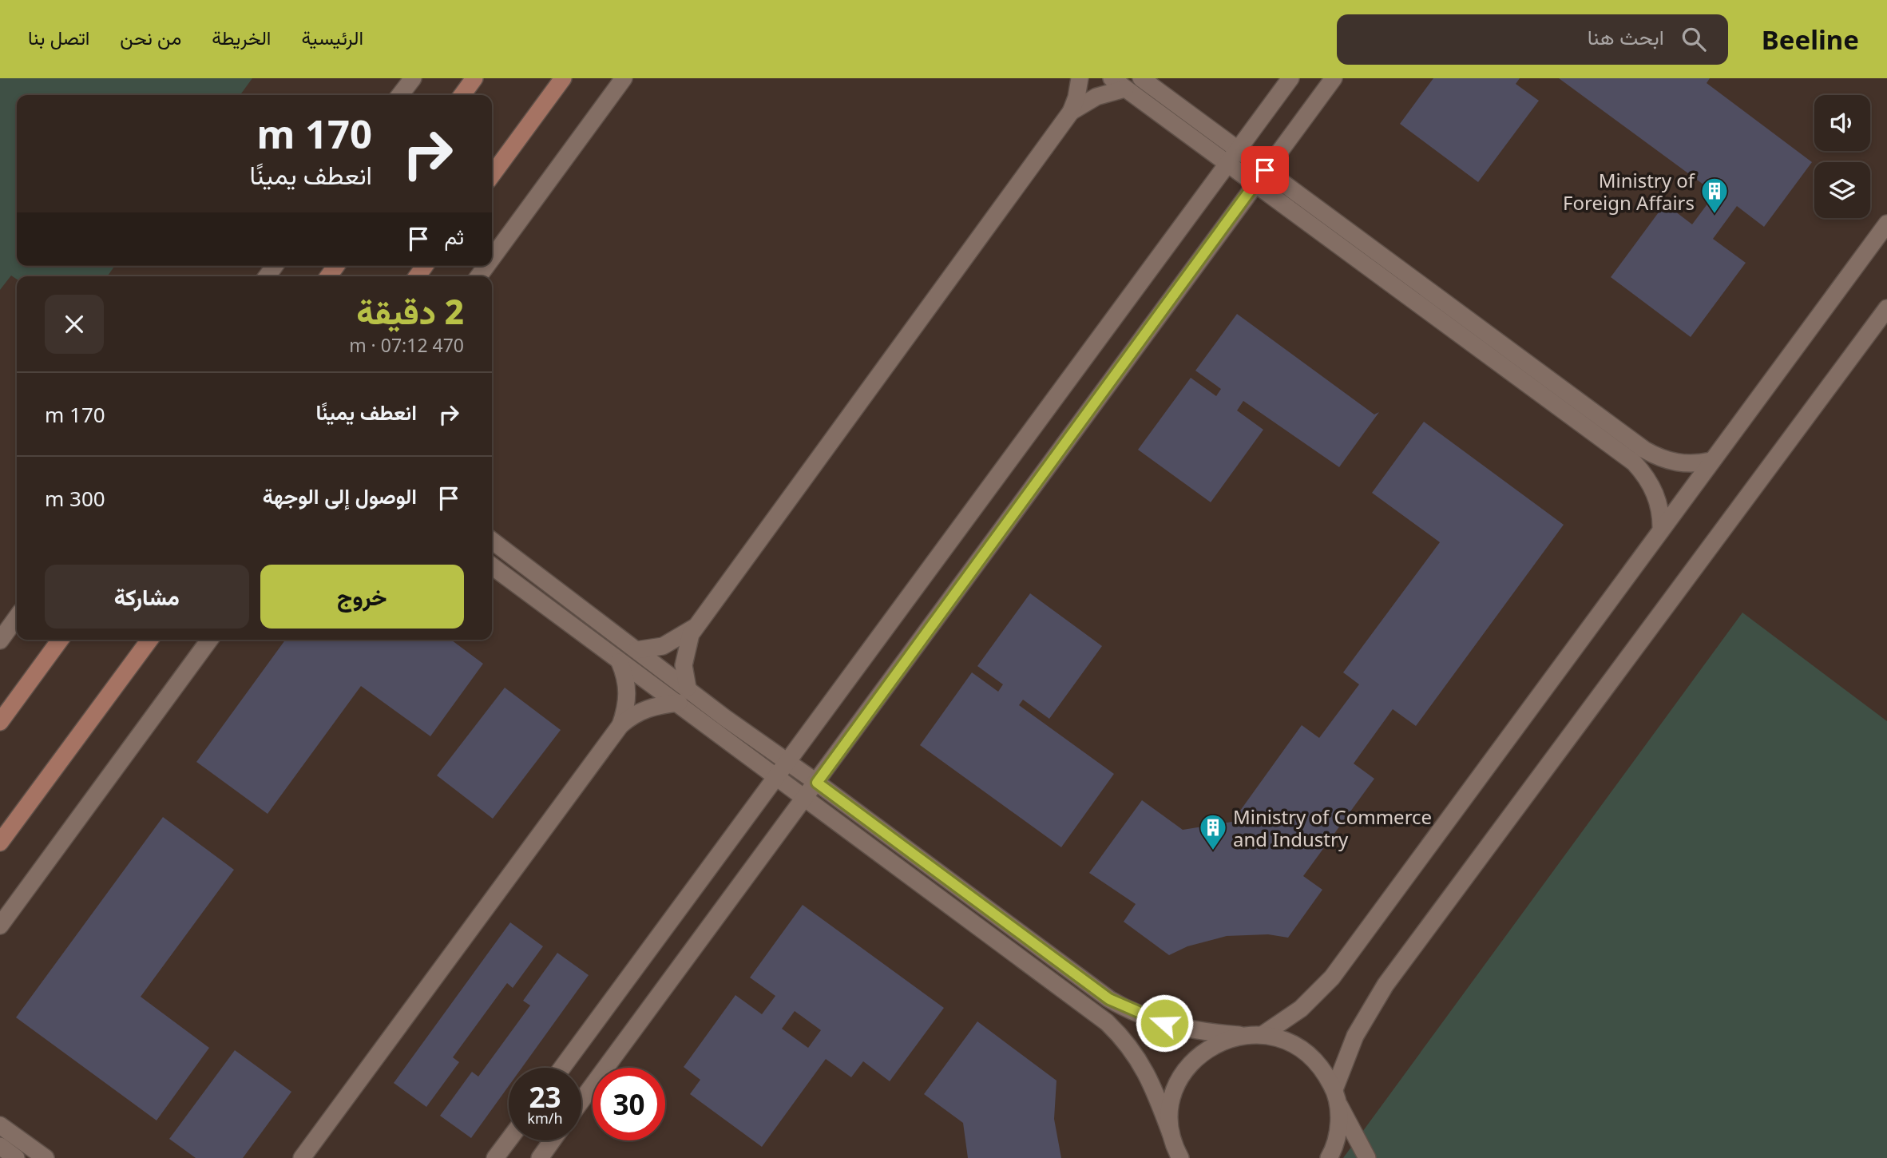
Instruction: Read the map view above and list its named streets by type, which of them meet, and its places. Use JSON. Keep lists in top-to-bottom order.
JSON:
{
  "places": {
    "building": ["Ministry of Foreign Affairs", "Ministry of Commerce and Industry"]
  },
  "page": {
    "header": "Beeline",
    "search": "ابحث هنا",
    "nav": [
      "الرئيسية",
      "الخريطة",
      "من نحن",
      "اتصل بنا"
    ],
    "turn": ["170 m", "انعطف يمينًا"],
    "then": "ثم",
    "heading": ["2 دقيقة", "470 m · 07:12"],
    "list": [
      {
        "name": "انعطف يمينًا",
        "value": "170 m"
      },
      {
        "name": "الوصول إلى الوجهة",
        "value": "300 m"
      }
    ],
    "buttons": ["خروج", "مشاركة"],
    "speed": "23 km/h",
    "limit": "30"
  }
}
